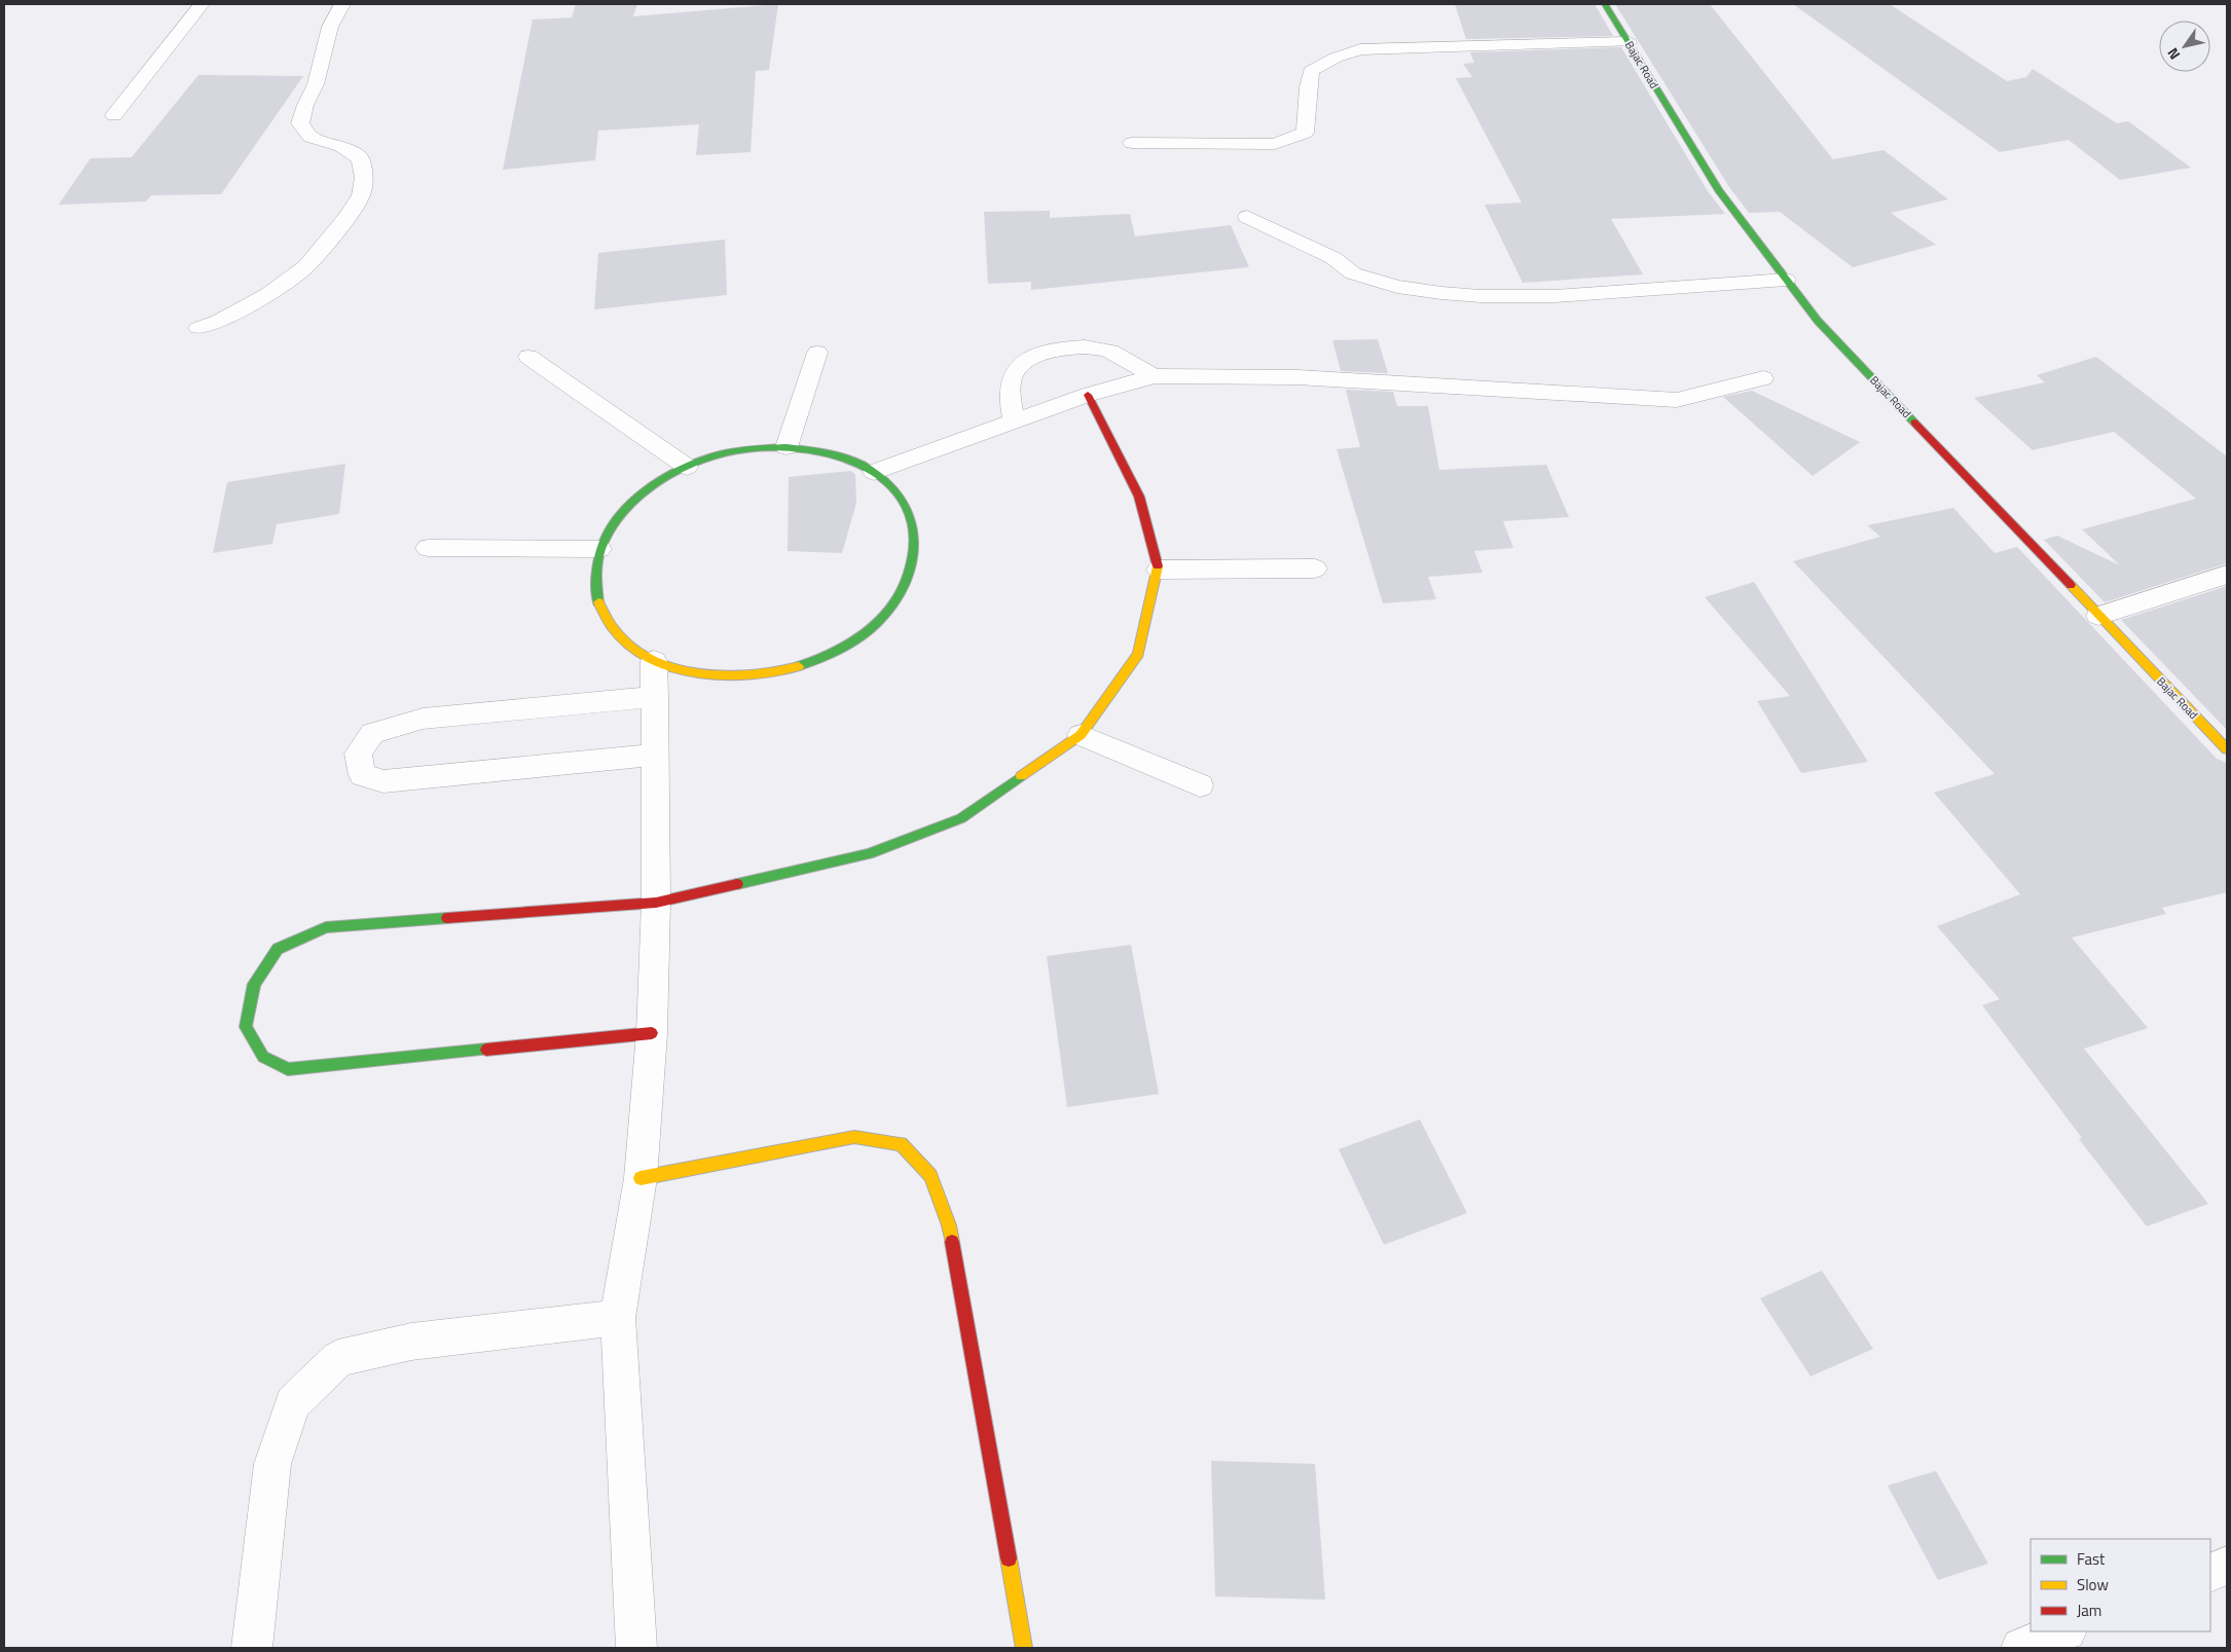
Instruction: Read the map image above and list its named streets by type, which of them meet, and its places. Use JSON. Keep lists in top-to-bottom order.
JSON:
{
  "streets": {
    "street": ["Bajac Road"]
  },
  "legend": ["Fast", "Slow", "Jam"],
  "north": "bottom left"
}
